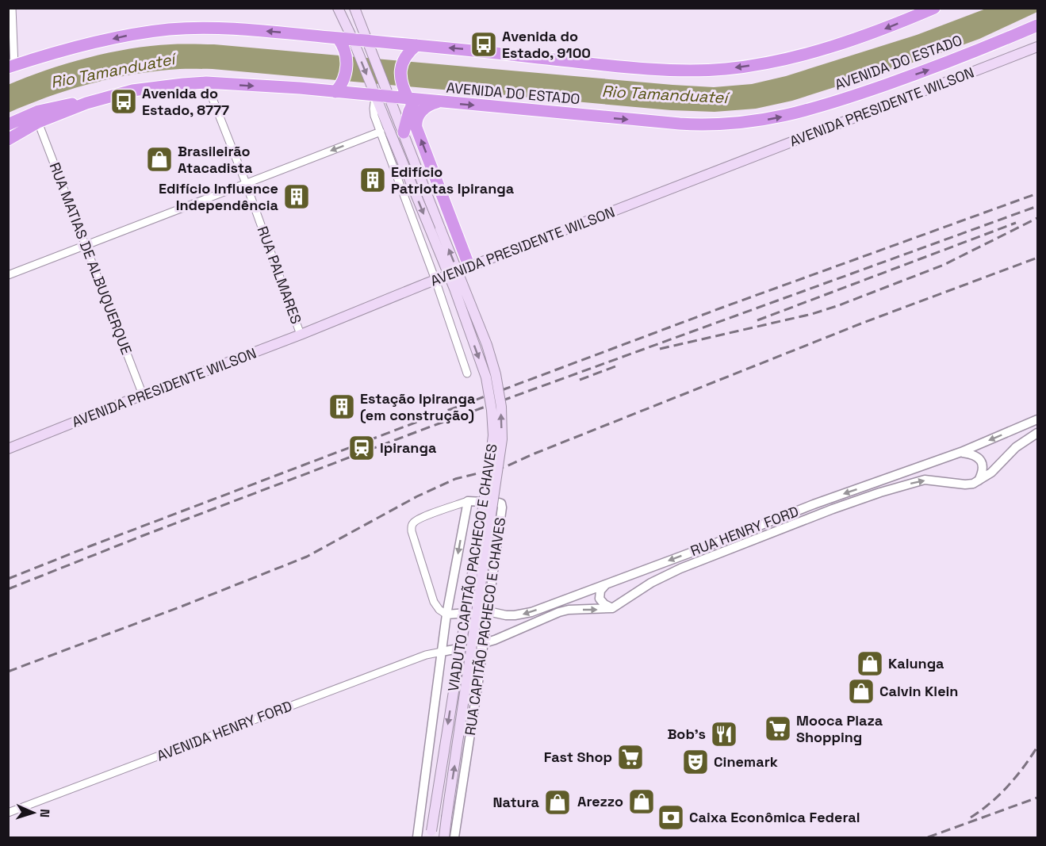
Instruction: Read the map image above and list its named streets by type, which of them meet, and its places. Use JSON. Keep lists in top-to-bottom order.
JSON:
{
  "streets": {
    "highway": ["AVENIDA DO ESTADO"],
    "main road": ["AVENIDA PRESIDENTE WILSON", "VIADUTO CAPITÃO PACHECO E CHAVES"],
    "street": [
      "RUA MATIAS DE ALBUQUERQUE",
      "RUA PALMARES",
      "RUA HENRY FORD",
      "RUA CAPITÃO PACHECO E CHAVES",
      "AVENIDA HENRY FORD"
    ]
  },
  "crossings": [
    ["AVENIDA DO ESTADO", "RUA MATIAS DE ALBUQUERQUE"],
    ["AVENIDA DO ESTADO", "RUA PALMARES"],
    ["AVENIDA DO ESTADO", "VIADUTO CAPITÃO PACHECO E CHAVES"],
    ["AVENIDA PRESIDENTE WILSON", "RUA MATIAS DE ALBUQUERQUE"],
    ["AVENIDA PRESIDENTE WILSON", "RUA PALMARES"],
    ["RUA HENRY FORD", "RUA CAPITÃO PACHECO E CHAVES"]
  ],
  "water": ["Rio Tamanduateí"],
  "places": {
    "bus stop": ["Avenida do Estado, 9100", "Avenida do Estado, 8777"],
    "shop": [
      "Brasileirão Atacadista",
      "Kalunga",
      "Calvin Klein",
      "Arezzo",
      "Natura"
    ],
    "building": ["Edifício Patriotas Ipiranga", "Edifício Influence Independência", "Estação Ipiranga (em construção)"],
    "station": ["Ipiranga"],
    "supermarket": ["Mooca Plaza Shopping", "Fast Shop"],
    "restaurant": ["Bob's"],
    "theatre": ["Cinemark"],
    "bank": ["Caixa Econômica Federal"]
  },
  "north": "right"
}
